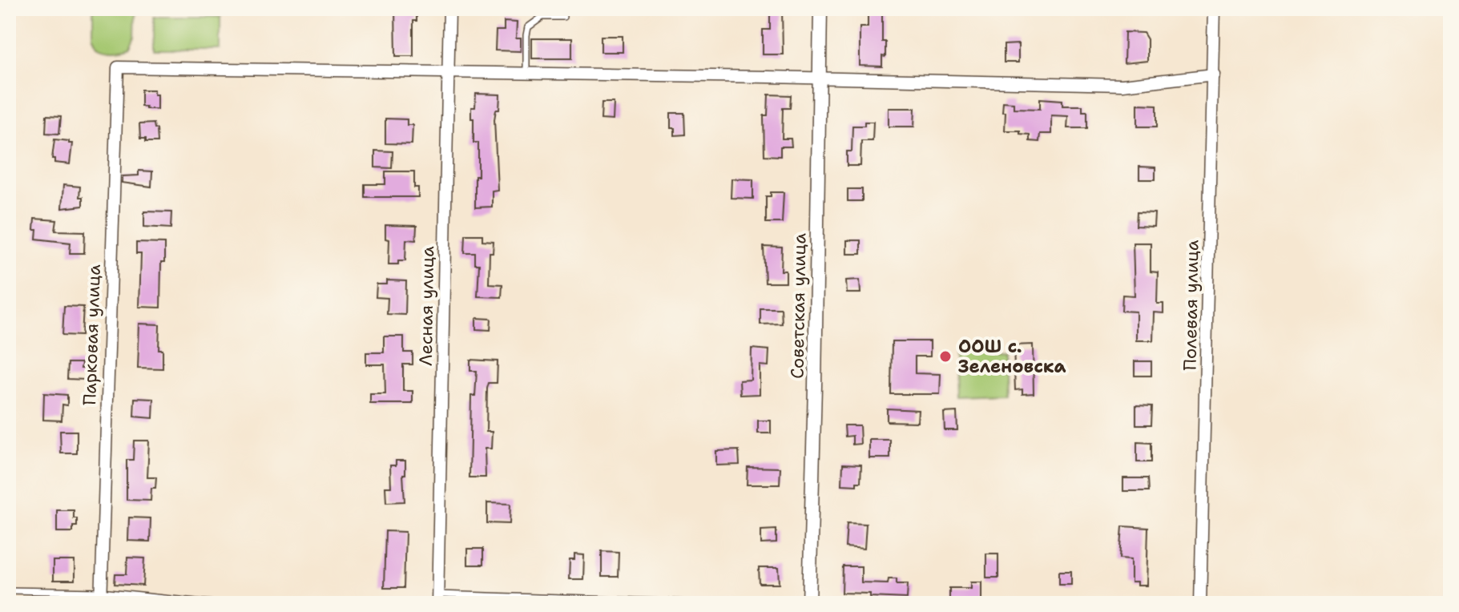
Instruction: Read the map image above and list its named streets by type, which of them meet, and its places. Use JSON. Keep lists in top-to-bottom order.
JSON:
{
  "streets": {
    "street": [
      "Полевая улица",
      "Лесная улица",
      "Советская улица",
      "Парковая улица"
    ]
  },
  "crossings": [
    ["Лесная улица", "Парковая улица"]
  ],
  "places": ["ООШ с. Зеленовска"]
}
